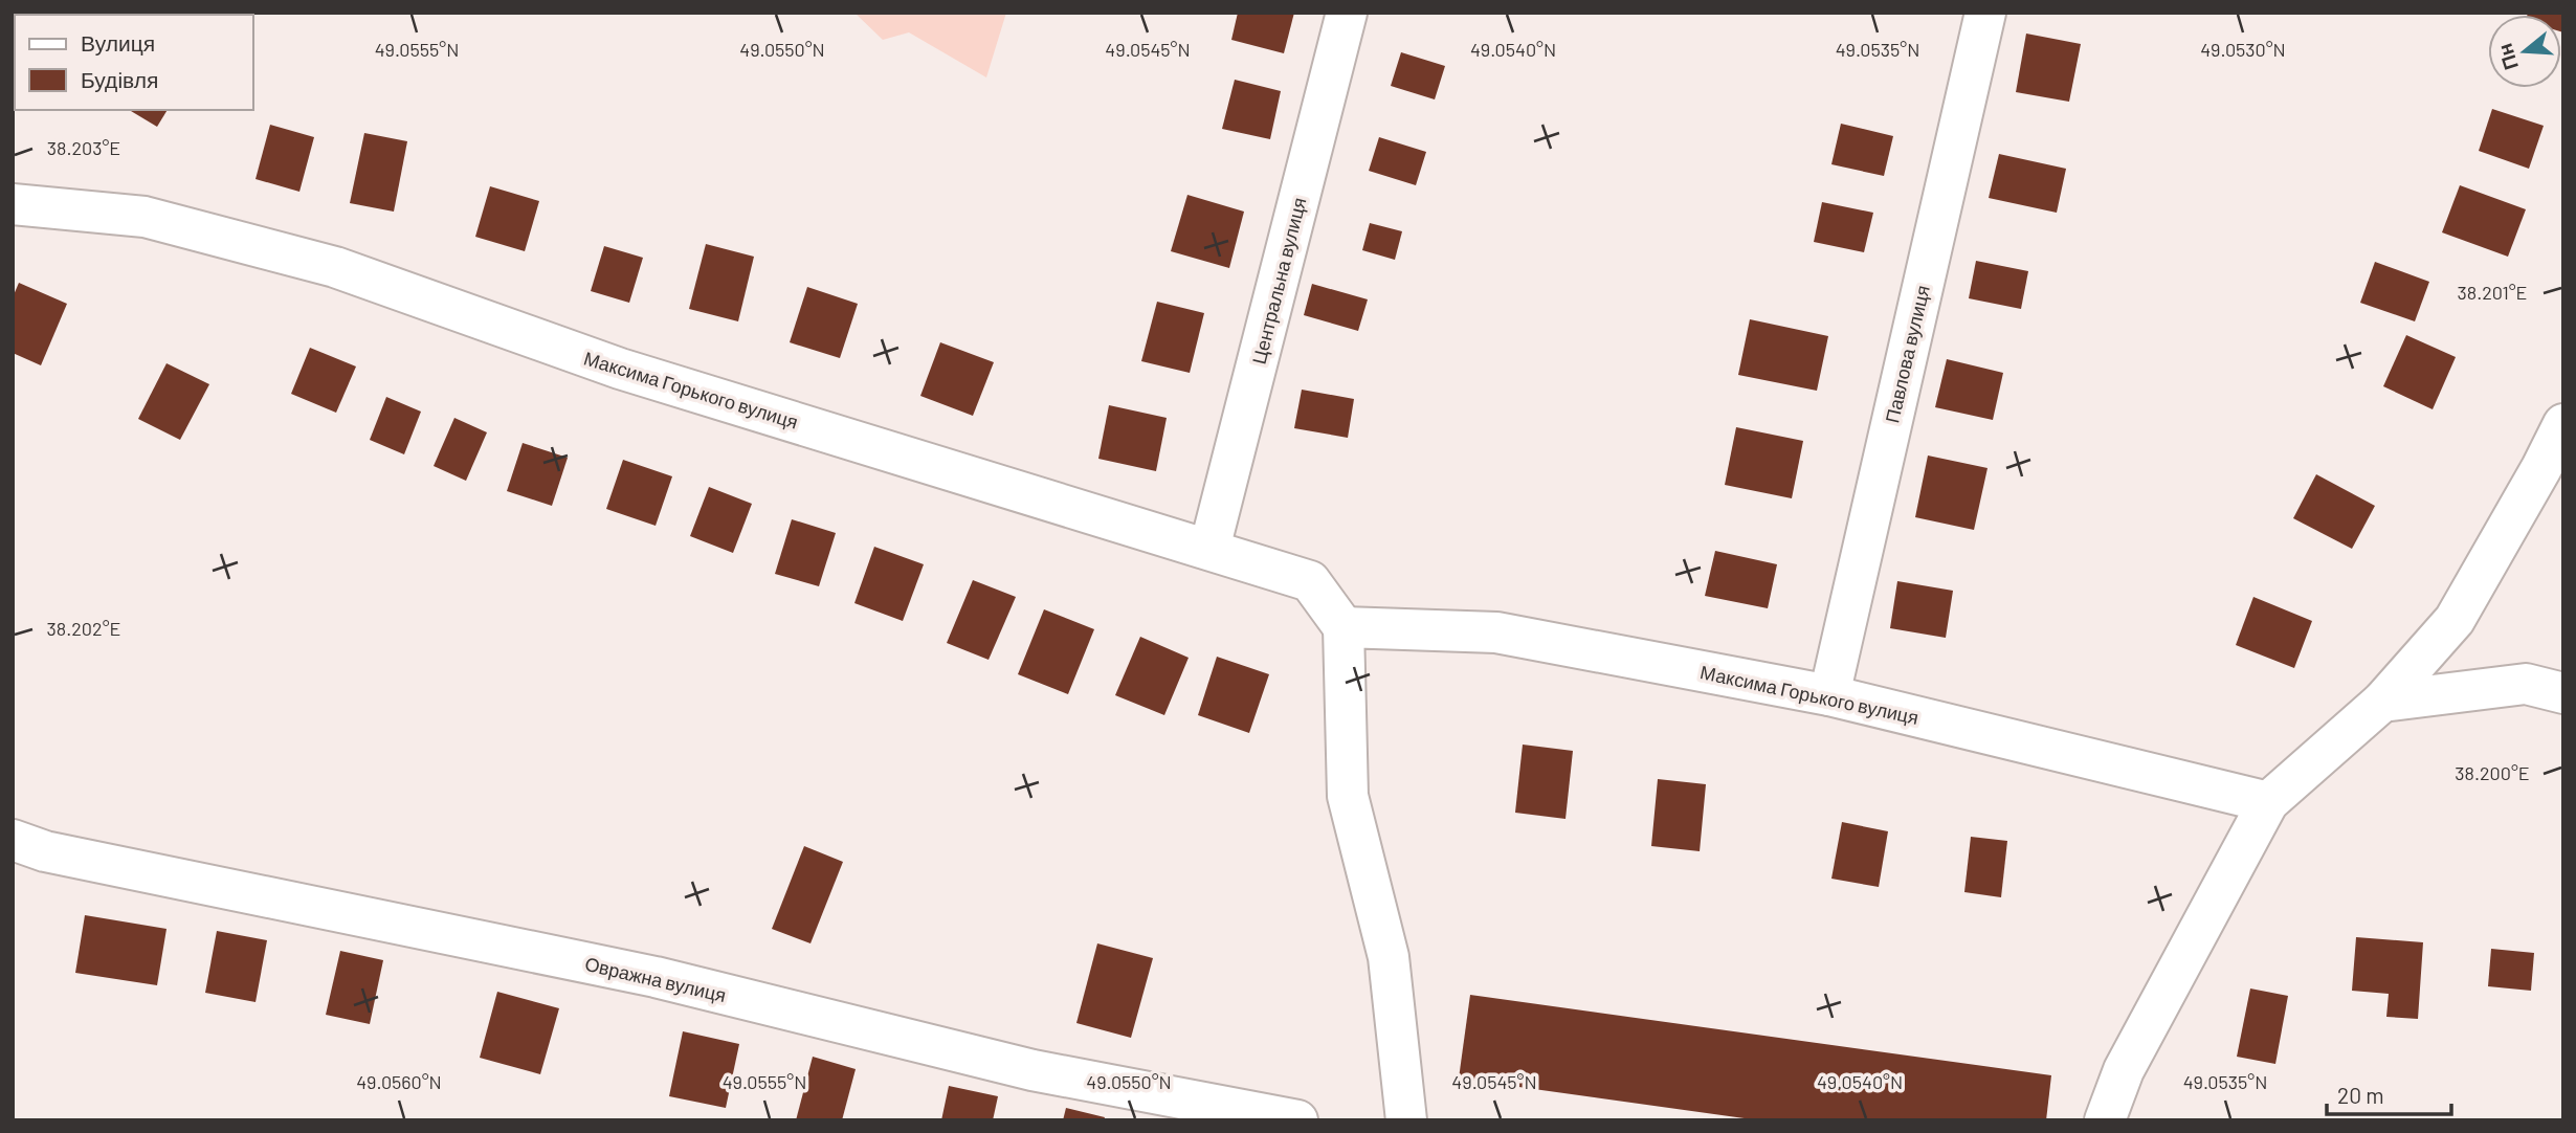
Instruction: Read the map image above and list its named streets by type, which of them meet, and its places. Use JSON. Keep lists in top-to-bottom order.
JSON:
{
  "streets": {
    "street": [
      "Центральна вулиця",
      "Павлова вулиця",
      "Максима Горького вулиця",
      "Овражна вулиця"
    ]
  },
  "crossings": [
    ["Центральна вулиця", "Максима Горького вулиця"],
    ["Павлова вулиця", "Максима Горького вулиця"]
  ],
  "legend": ["Вулиця", "Будівля"],
  "scale_bar": "20 m",
  "north": "left",
  "coordinates": [
    "49.0555°N",
    "49.0550°N",
    "49.0545°N",
    "49.0540°N",
    "49.0535°N",
    "49.0530°N",
    "38.203°E",
    "38.201°E",
    "38.202°E",
    "38.200°E",
    "49.0560°N"
  ]
}
